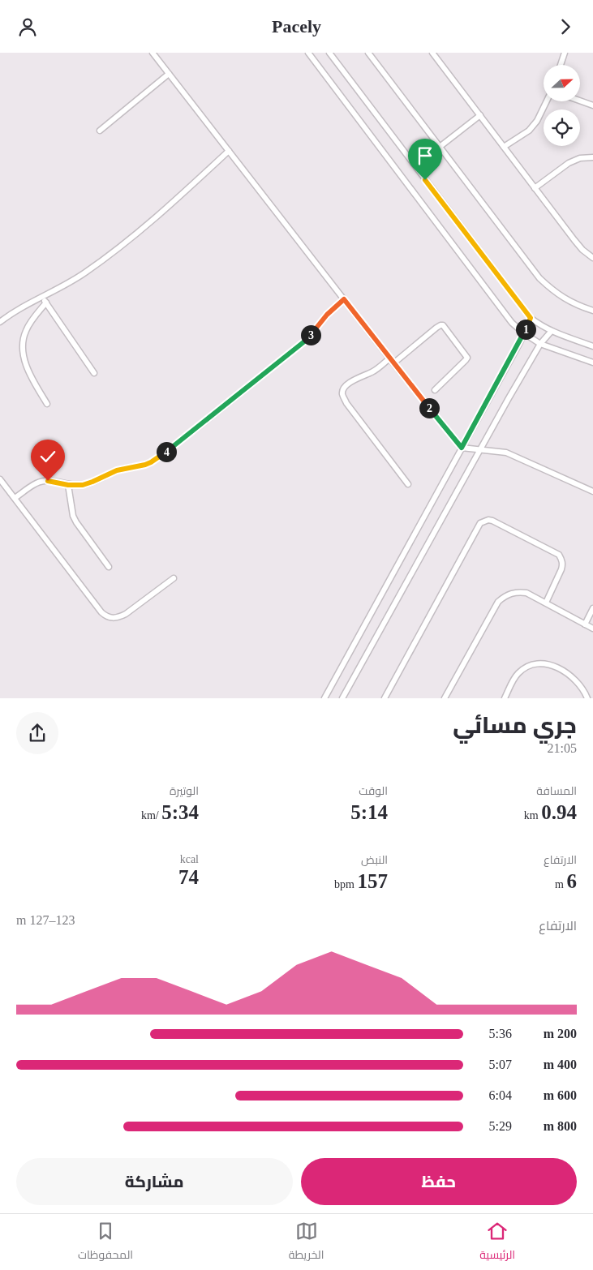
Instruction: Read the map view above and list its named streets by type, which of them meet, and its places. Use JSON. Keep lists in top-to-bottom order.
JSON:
{
  "north": "right",
  "page": {
    "header": "Pacely",
    "pins": [
      "1",
      "3",
      "2",
      "4"
    ],
    "heading": ["جري مسائي", "21:05"],
    "stats": [
      ["المسافة", "0.94 km"],
      ["الوقت", "5:14"],
      ["الوتيرة", "5:34 /km"],
      ["الارتفاع", "6 m"],
      ["النبض", "157 bpm"],
      ["kcal", "74"]
    ],
    "chart": ["الارتفاع", "123–127 m"],
    "list": [
      {
        "name": "200 m",
        "note": "5:36"
      },
      {
        "name": "400 m",
        "note": "5:07"
      },
      {
        "name": "600 m",
        "note": "6:04"
      },
      {
        "name": "800 m",
        "note": "5:29"
      }
    ],
    "buttons": ["حفظ", "مشاركة"],
    "tabs": ["الرئيسية", "الخريطة", "المحفوظات"]
  }
}
